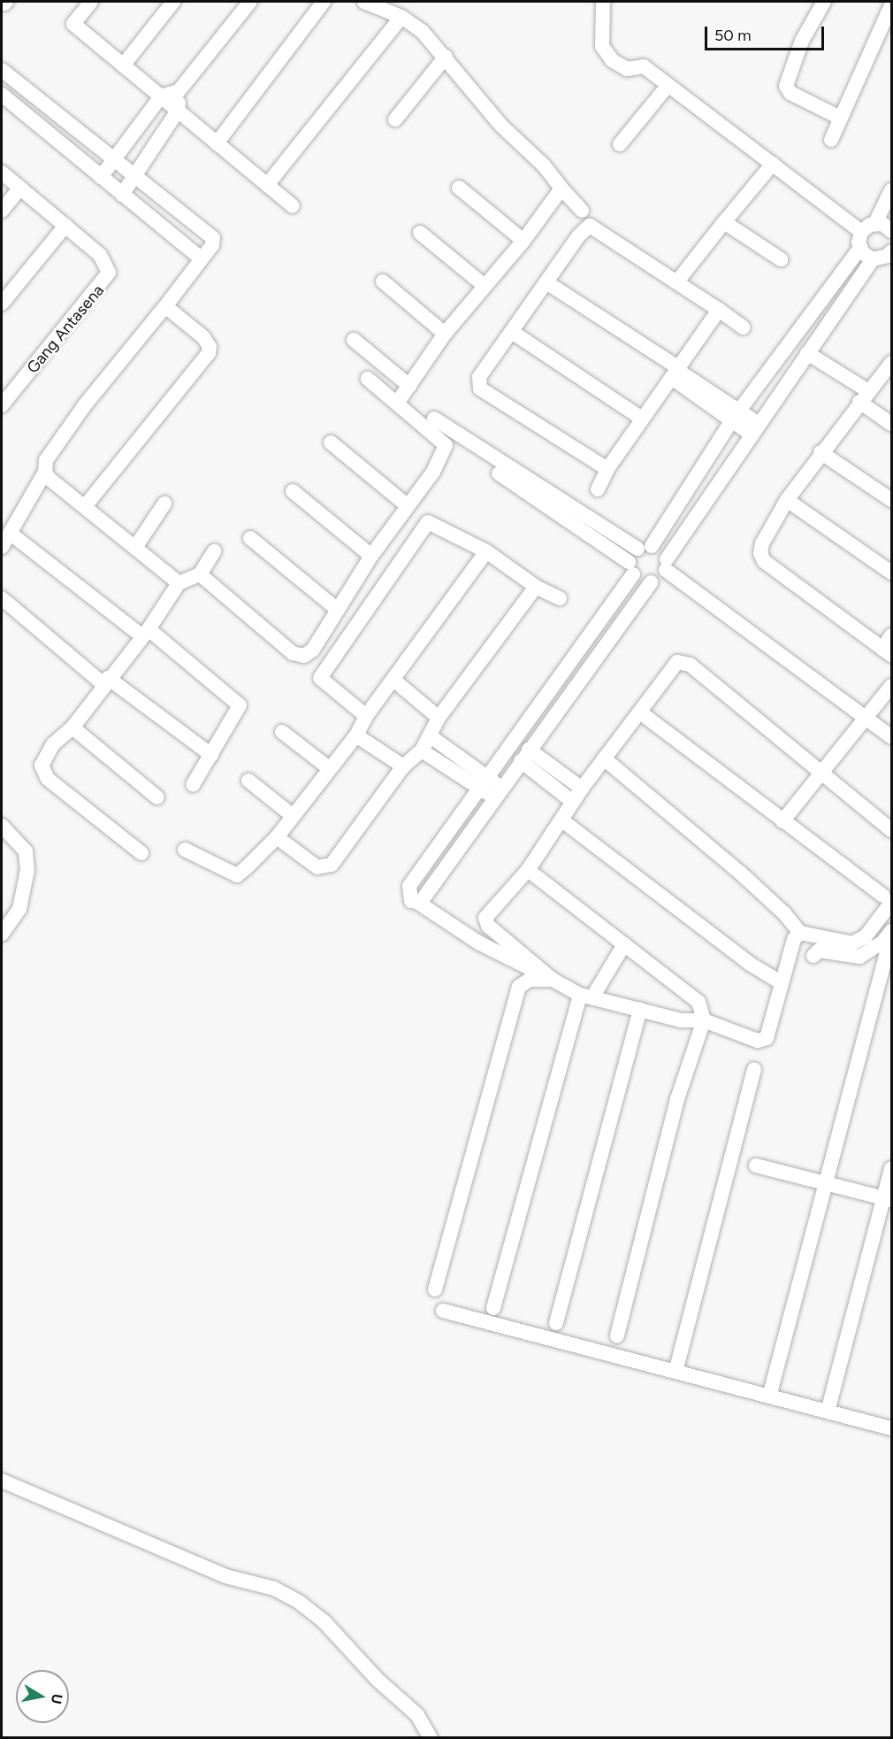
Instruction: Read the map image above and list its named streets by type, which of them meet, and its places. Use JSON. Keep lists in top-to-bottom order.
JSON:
{
  "streets": {
    "street": ["Gang Antasena"]
  },
  "scale_bar": "50 m",
  "north": "right"
}
